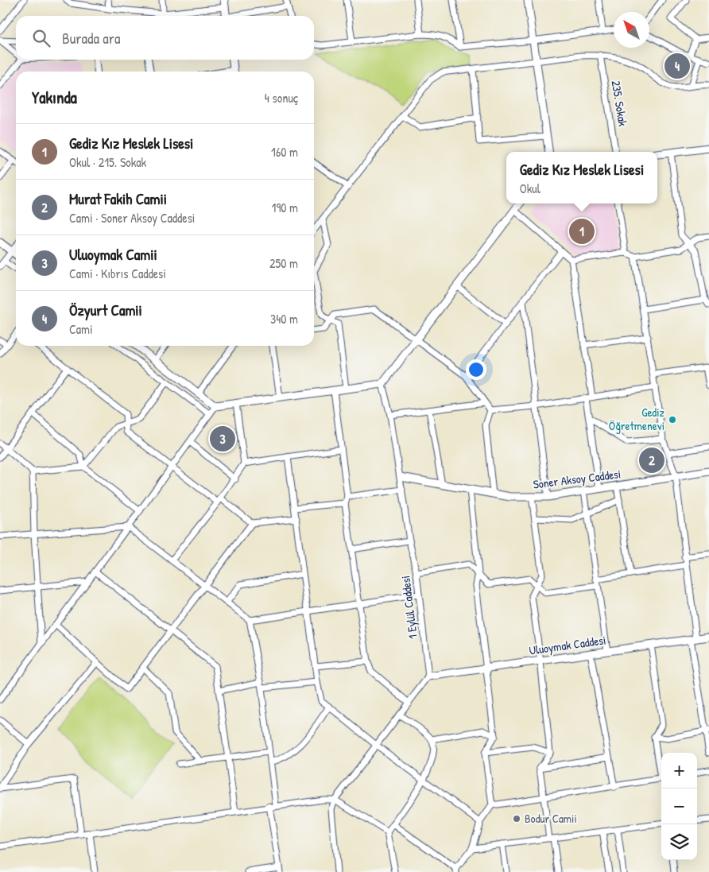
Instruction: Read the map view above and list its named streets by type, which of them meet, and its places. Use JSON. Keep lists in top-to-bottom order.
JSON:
{
  "streets": {
    "street": [
      "235. Sokak",
      "Soner Aksoy Caddesi",
      "1 Eylül Caddesi",
      "Uluoymak Caddesi"
    ]
  },
  "crossings": [
    ["Soner Aksoy Caddesi", "1 Eylül Caddesi"],
    ["1 Eylül Caddesi", "Uluoymak Caddesi"]
  ],
  "places": ["Gediz Öğretmenevi", "Bodur Camii"],
  "north": "top left",
  "page": {
    "search": "Burada ara",
    "pins": [
      "4",
      "1",
      "3",
      "2"
    ],
    "heading": ["Yakında", "4 sonuç"],
    "list": [
      {
        "mark": "1",
        "name": "Gediz Kız Meslek Lisesi",
        "note": "Okul · 215. Sokak",
        "value": "160 m"
      },
      {
        "mark": "2",
        "name": "Murat Fakih Camii",
        "note": "Cami · Soner Aksoy Caddesi",
        "value": "190 m"
      },
      {
        "mark": "3",
        "name": "Uluoymak Camii",
        "note": "Cami · Kıbrıs Caddesi",
        "value": "250 m"
      },
      {
        "mark": "4",
        "name": "Özyurt Camii",
        "note": "Cami",
        "value": "340 m"
      }
    ],
    "popup": ["Gediz Kız Meslek Lisesi", "Okul"],
    "map_buttons": ["+", "−"]
  }
}
